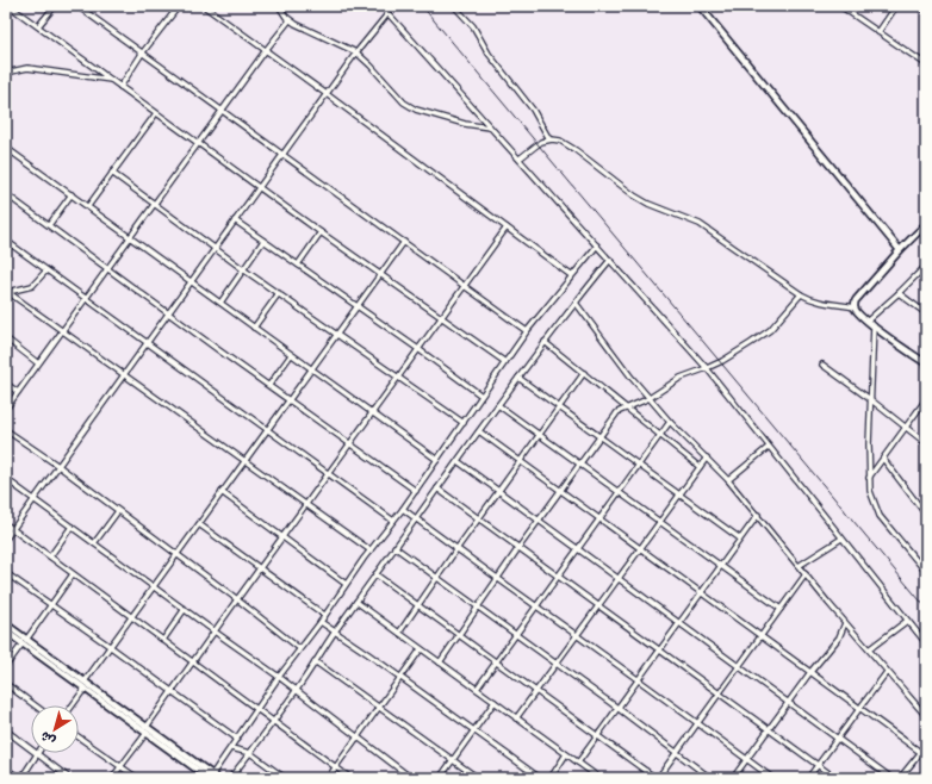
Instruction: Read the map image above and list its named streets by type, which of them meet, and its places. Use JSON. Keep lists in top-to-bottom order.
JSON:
{
  "north": "bottom left"
}
